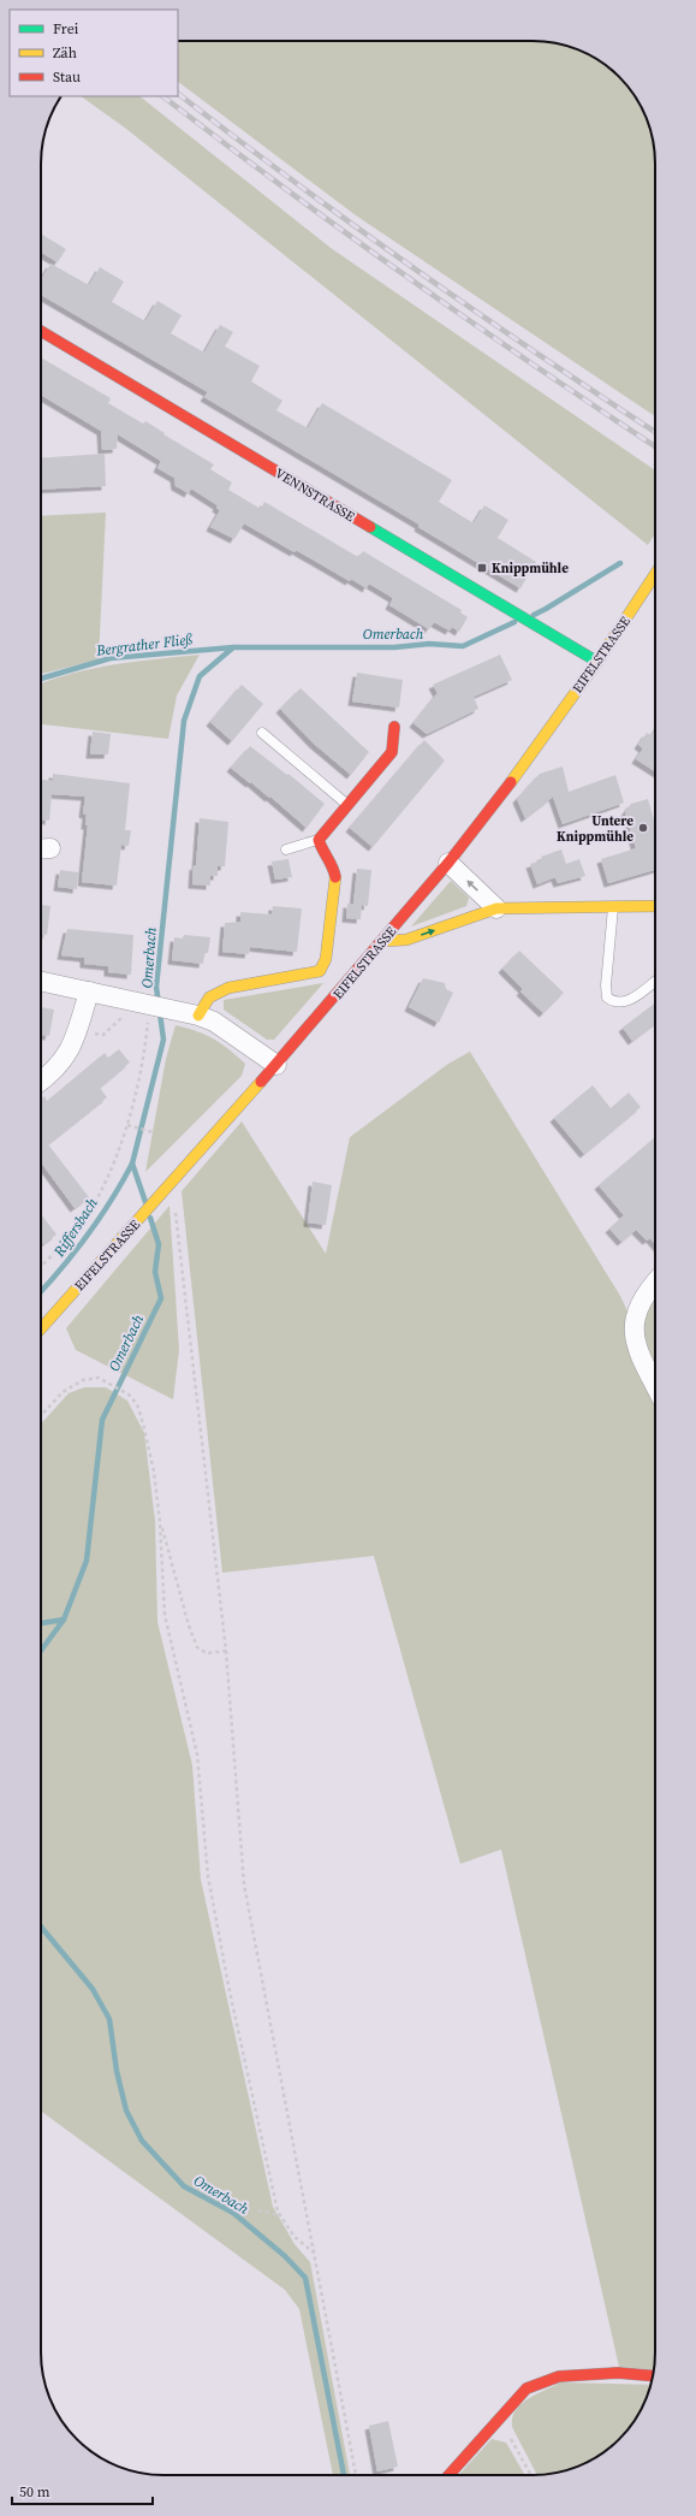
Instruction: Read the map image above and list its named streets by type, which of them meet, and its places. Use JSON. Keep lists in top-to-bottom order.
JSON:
{
  "streets": {
    "street": ["VENNSTRASSE", "EIFELSTRASSE"]
  },
  "crossings": [
    ["VENNSTRASSE", "EIFELSTRASSE"]
  ],
  "water": ["Omerbach", "Bergrather Fließ", "Riffersbach"],
  "places": {
    "transit": ["Knippmühle"],
    "other": ["Untere Knippmühle"]
  },
  "legend": ["Frei", "Zäh", "Stau"],
  "scale_bar": "50 m"
}
